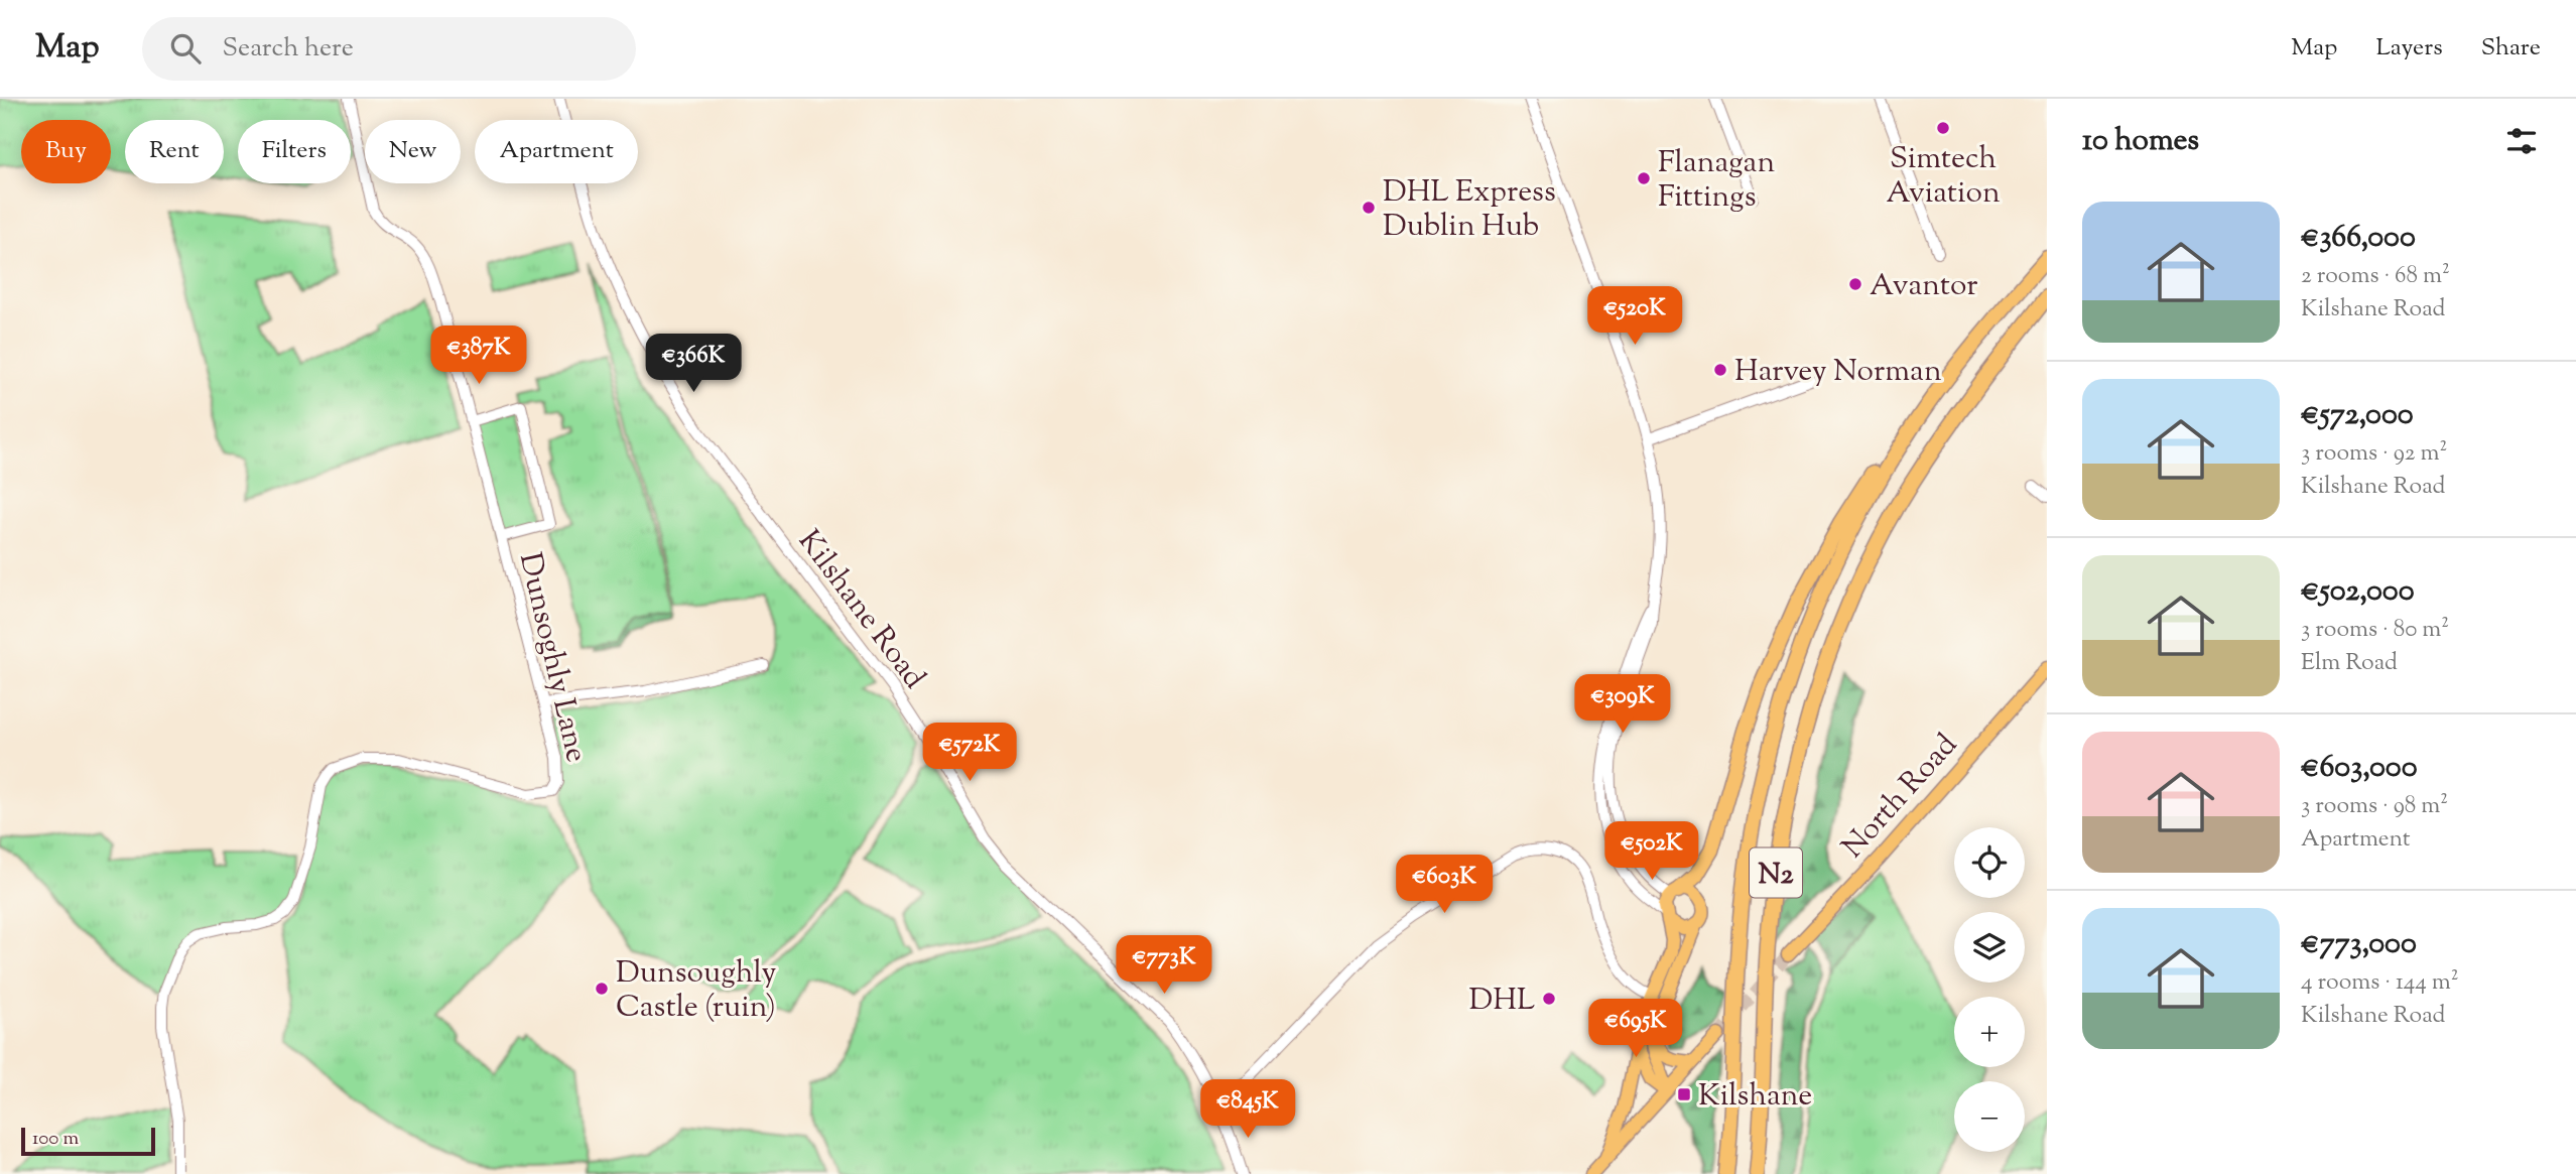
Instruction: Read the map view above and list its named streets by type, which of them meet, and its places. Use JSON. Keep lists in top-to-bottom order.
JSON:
{
  "streets": {
    "highway": ["N2"],
    "main road": ["North Road"],
    "street": ["Kilshane Road", "Dunsoghly Lane"]
  },
  "places": {
    "other": [
      "Simtech Aviation",
      "Flanagan Fittings",
      "DHL Express Dublin Hub",
      "Avantor",
      "Harvey Norman",
      "Dunsoughly Castle (ruin)",
      "DHL"
    ],
    "transit": ["Kilshane"]
  },
  "scale_bar": "100 m",
  "page": {
    "header": "Map",
    "search": "Search here",
    "nav": ["Map", "Layers", "Share"],
    "heading": "10 homes",
    "chip": [
      "Buy",
      "Rent",
      "Filters",
      "New",
      "Apartment"
    ],
    "list": [
      {
        "name": "€366,000",
        "note": "2 rooms · 68 m² · Kilshane Road"
      },
      {
        "name": "€572,000",
        "note": "3 rooms · 92 m² · Kilshane Road"
      },
      {
        "name": "€502,000",
        "note": "3 rooms · 80 m² · Elm Road"
      },
      {
        "name": "€603,000",
        "note": "3 rooms · 98 m² · Apartment"
      },
      {
        "name": "€773,000",
        "note": "4 rooms · 144 m² · Kilshane Road"
      }
    ],
    "price": [
      "€520K",
      "€387K",
      "€366K",
      "€309K",
      "€572K",
      "€502K",
      "€603K",
      "€773K",
      "€695K",
      "€845K"
    ],
    "map_buttons": ["+", "−"],
    "scale": "100 m"
  }
}
